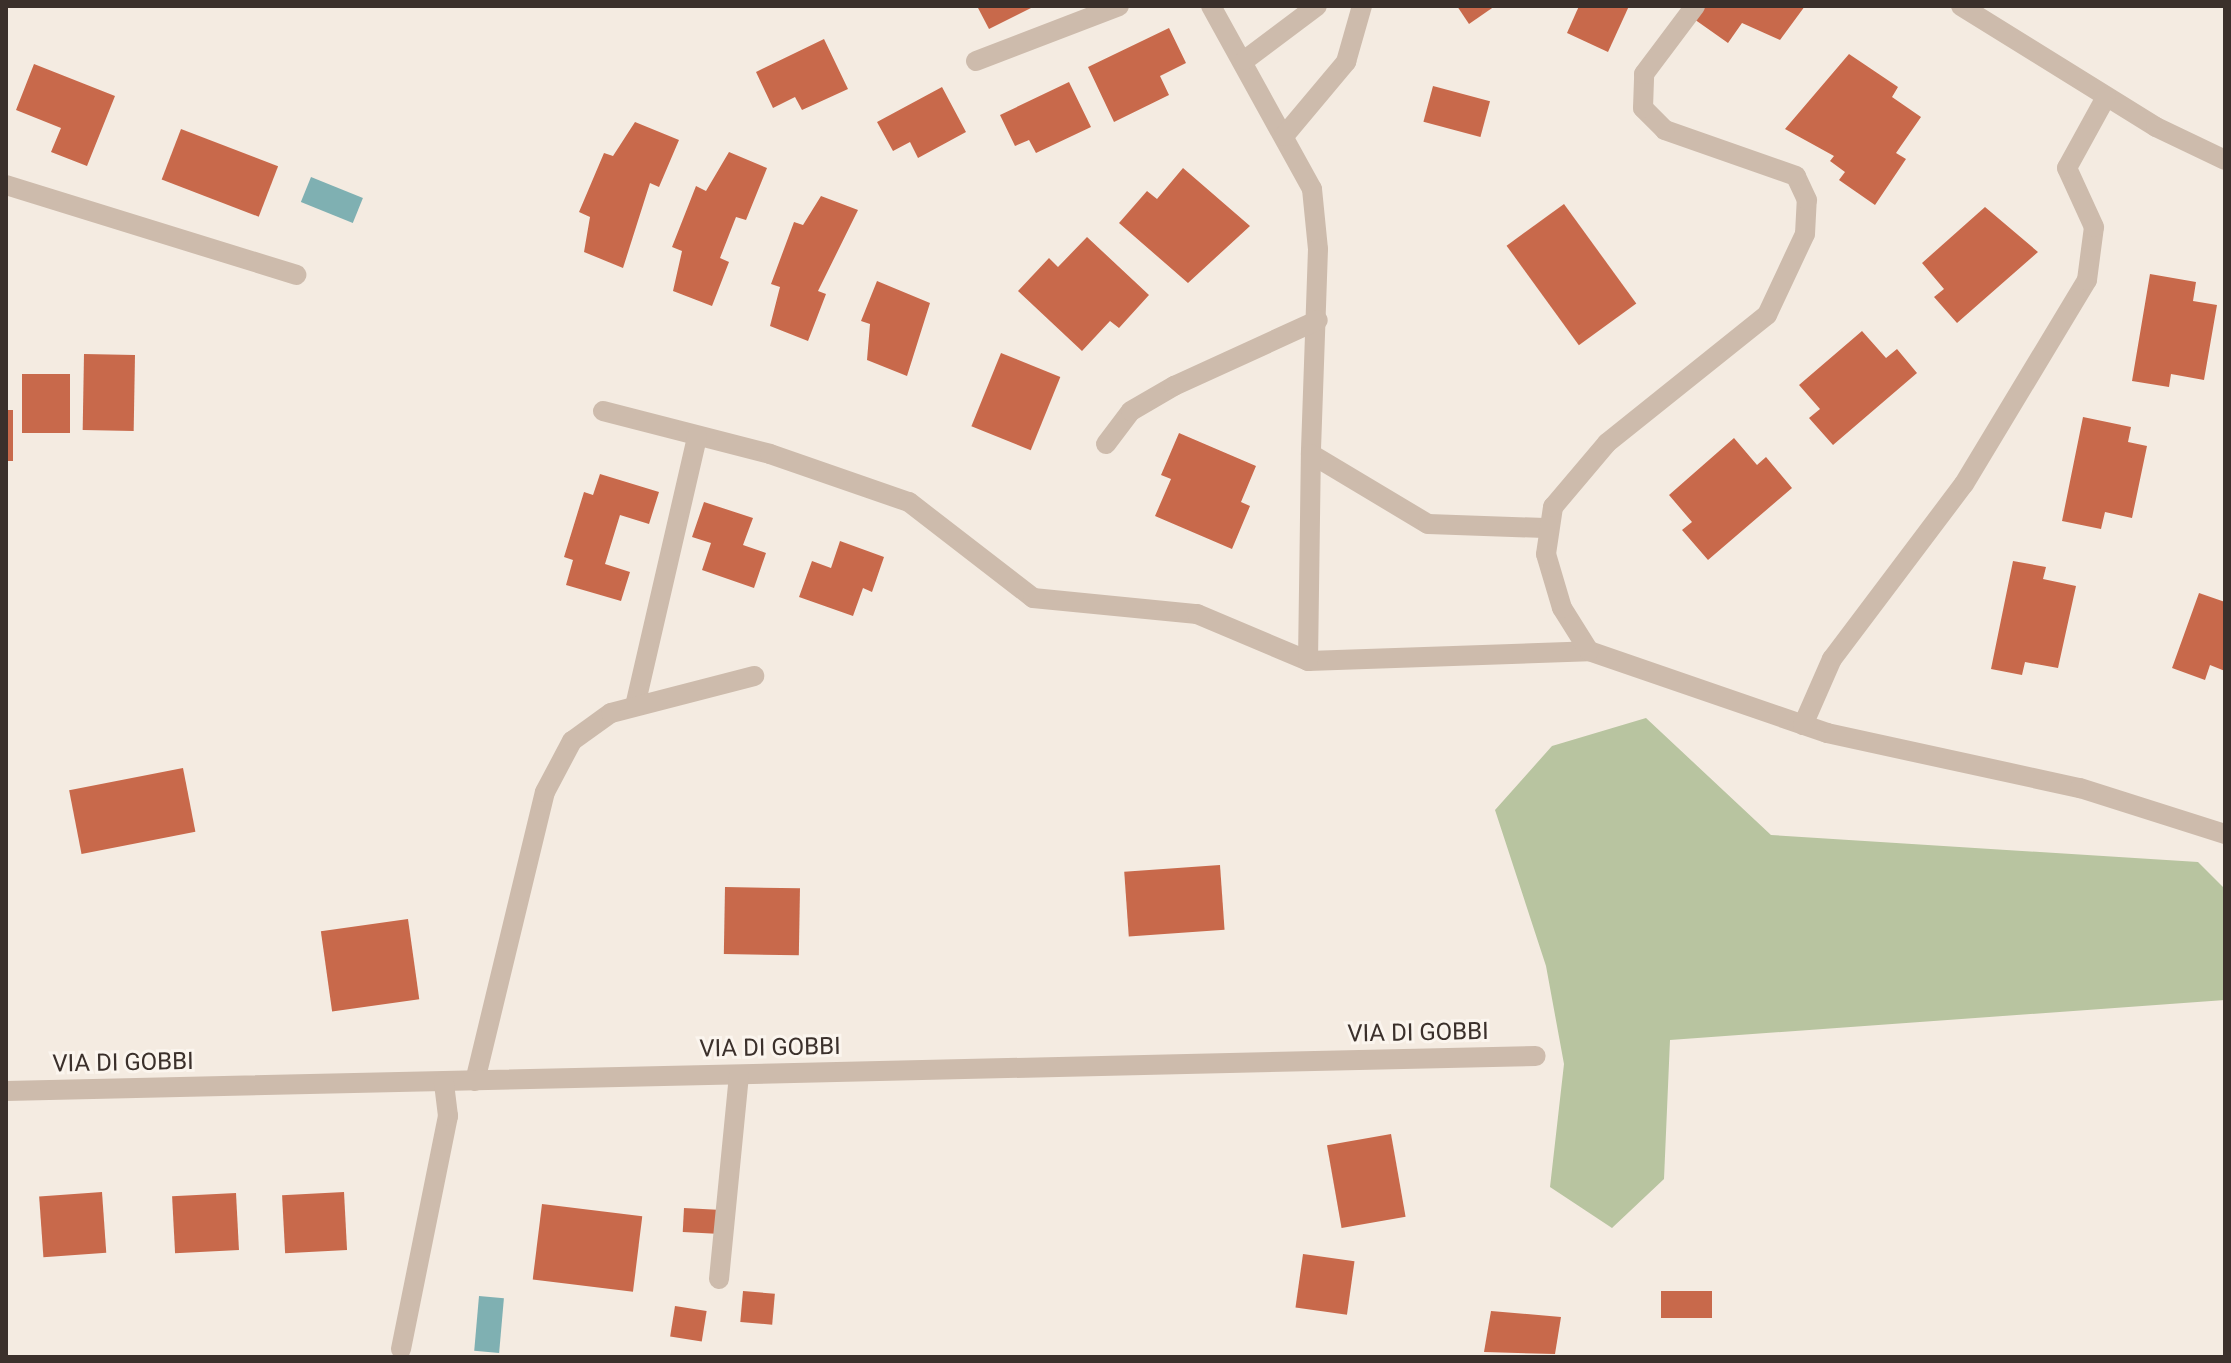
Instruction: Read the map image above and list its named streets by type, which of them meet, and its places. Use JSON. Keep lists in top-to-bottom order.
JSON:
{
  "streets": {
    "street": ["VIA DI GOBBI"]
  }
}
